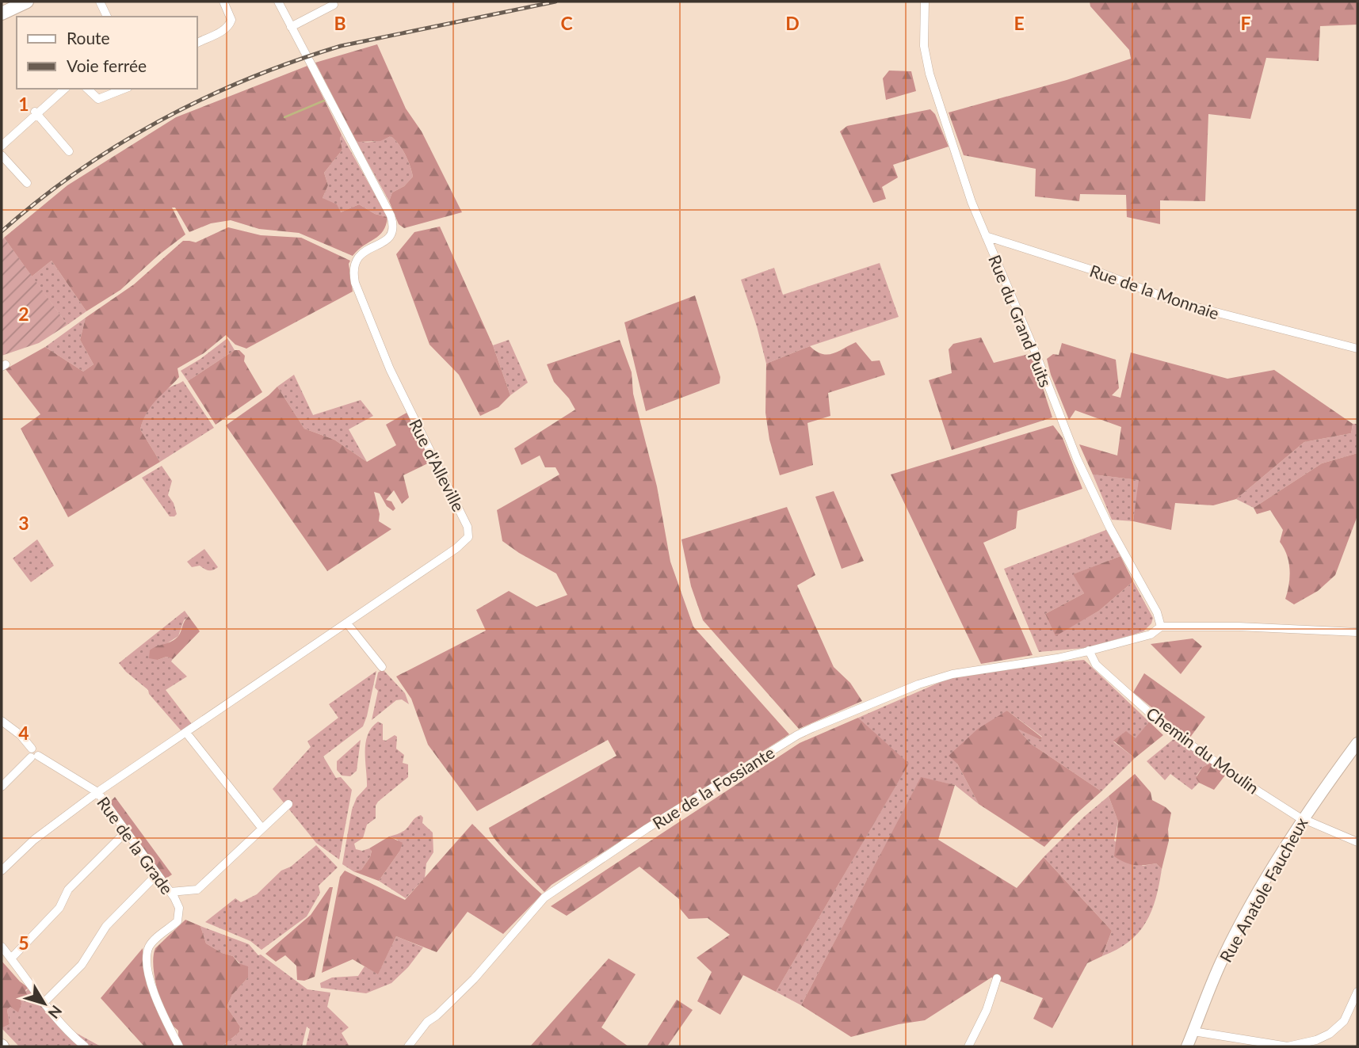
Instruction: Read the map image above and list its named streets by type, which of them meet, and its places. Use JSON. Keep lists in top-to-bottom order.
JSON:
{
  "streets": {
    "main road": ["Rue Anatole Faucheux"],
    "street": [
      "Rue de la Monnaie",
      "Rue du Grand Puits",
      "Rue d'Alleville",
      "Chemin du Moulin",
      "Rue de la Fossiante",
      "Rue de la Grade"
    ]
  },
  "crossings": [
    ["Rue de la Monnaie", "Rue du Grand Puits"],
    ["Rue d'Alleville", "Rue de la Grade"],
    ["Chemin du Moulin", "Rue de la Fossiante"],
    ["Chemin du Moulin", "Rue Anatole Faucheux"]
  ],
  "legend": ["Route", "Voie ferrée"],
  "north": "bottom right",
  "grid": {
    "columns": [
      "B",
      "C",
      "D",
      "E",
      "F"
    ],
    "rows": [
      "1",
      "2",
      "3",
      "4",
      "5"
    ]
  }
}
